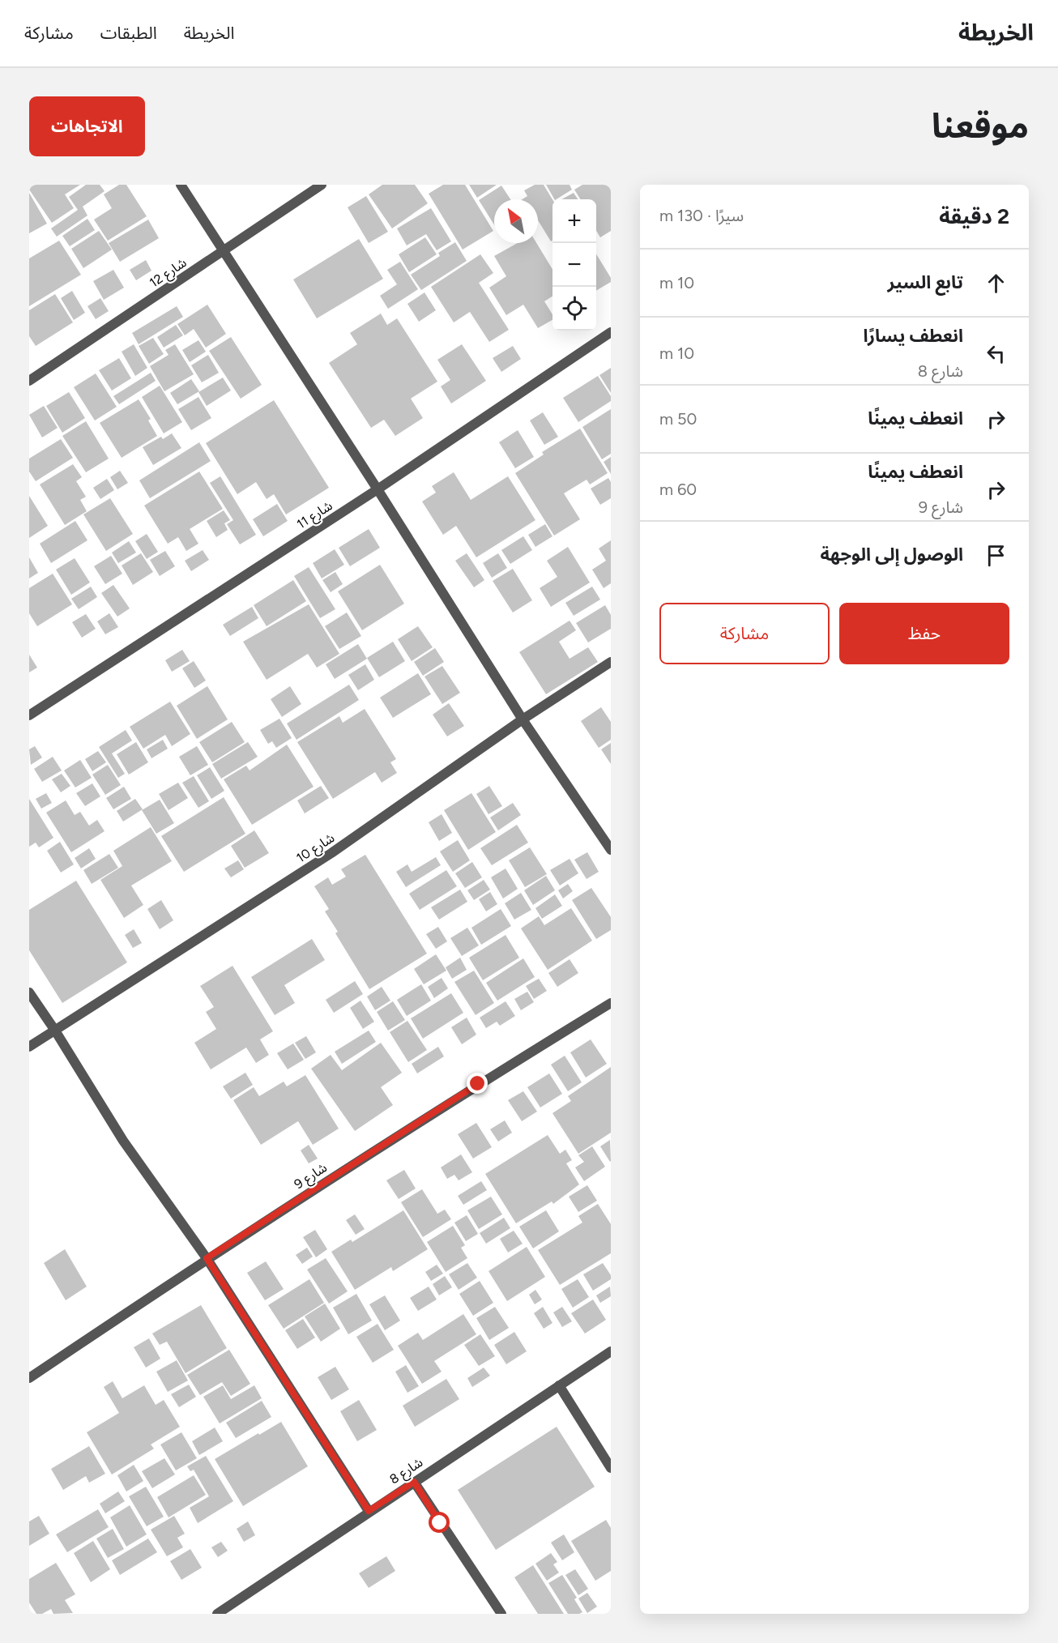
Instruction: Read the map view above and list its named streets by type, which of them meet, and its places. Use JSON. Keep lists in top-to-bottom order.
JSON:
{
  "streets": {
    "street": [
      "شارع 12",
      "شارع 11",
      "شارع 10",
      "شارع 9",
      "شارع 8"
    ]
  },
  "north": "top left",
  "page": {
    "header": "الخريطة",
    "nav": ["الخريطة", "الطبقات", "مشاركة"],
    "title": "موقعنا",
    "buttons": [
      "الاتجاهات",
      ["حفظ", "مشاركة"]
    ],
    "heading": ["2 دقيقة", "سيرًا · 130 m"],
    "map_buttons": ["+", "−"],
    "list": [
      ["تابع السير", "10 m"],
      ["انعطف يسارًا", "شارع 8", "10 m"],
      ["انعطف يمينًا", "50 m"],
      ["انعطف يمينًا", "شارع 9", "60 m"],
      "الوصول إلى الوجهة"
    ]
  }
}
